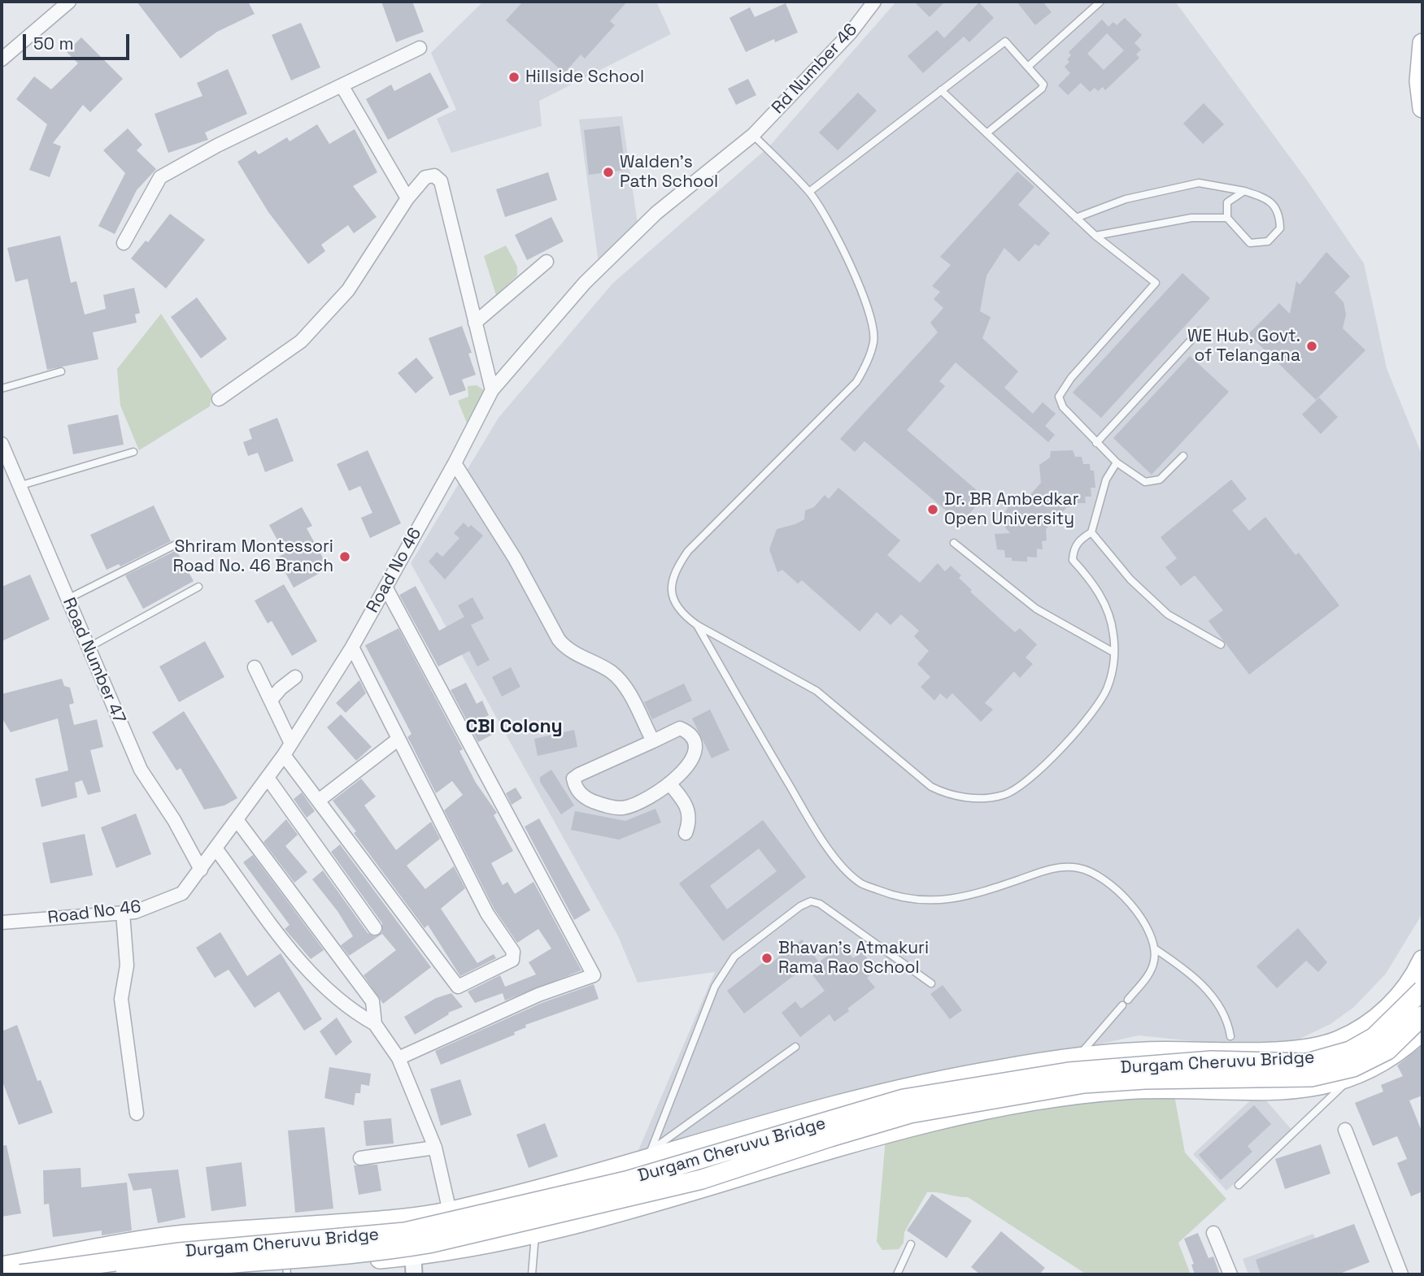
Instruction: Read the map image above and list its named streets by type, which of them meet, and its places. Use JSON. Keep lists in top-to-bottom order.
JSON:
{
  "streets": {
    "main road": ["Durgam Cheruvu Bridge"],
    "street": ["Rd Number 46", "Road No 46", "Road Number 47"]
  },
  "crossings": [
    ["Rd Number 46", "Road No 46"],
    ["Road No 46", "Road Number 47"]
  ],
  "districts": ["CBI Colony"],
  "places": [
    "Hillside School",
    "Walden's Path School",
    "WE Hub, Govt. of Telangana",
    "Dr. BR Ambedkar Open University",
    "Shriram Montessori Road No. 46 Branch",
    "Bhavan's Atmakuri Rama Rao School"
  ],
  "scale_bar": "50 m"
}
